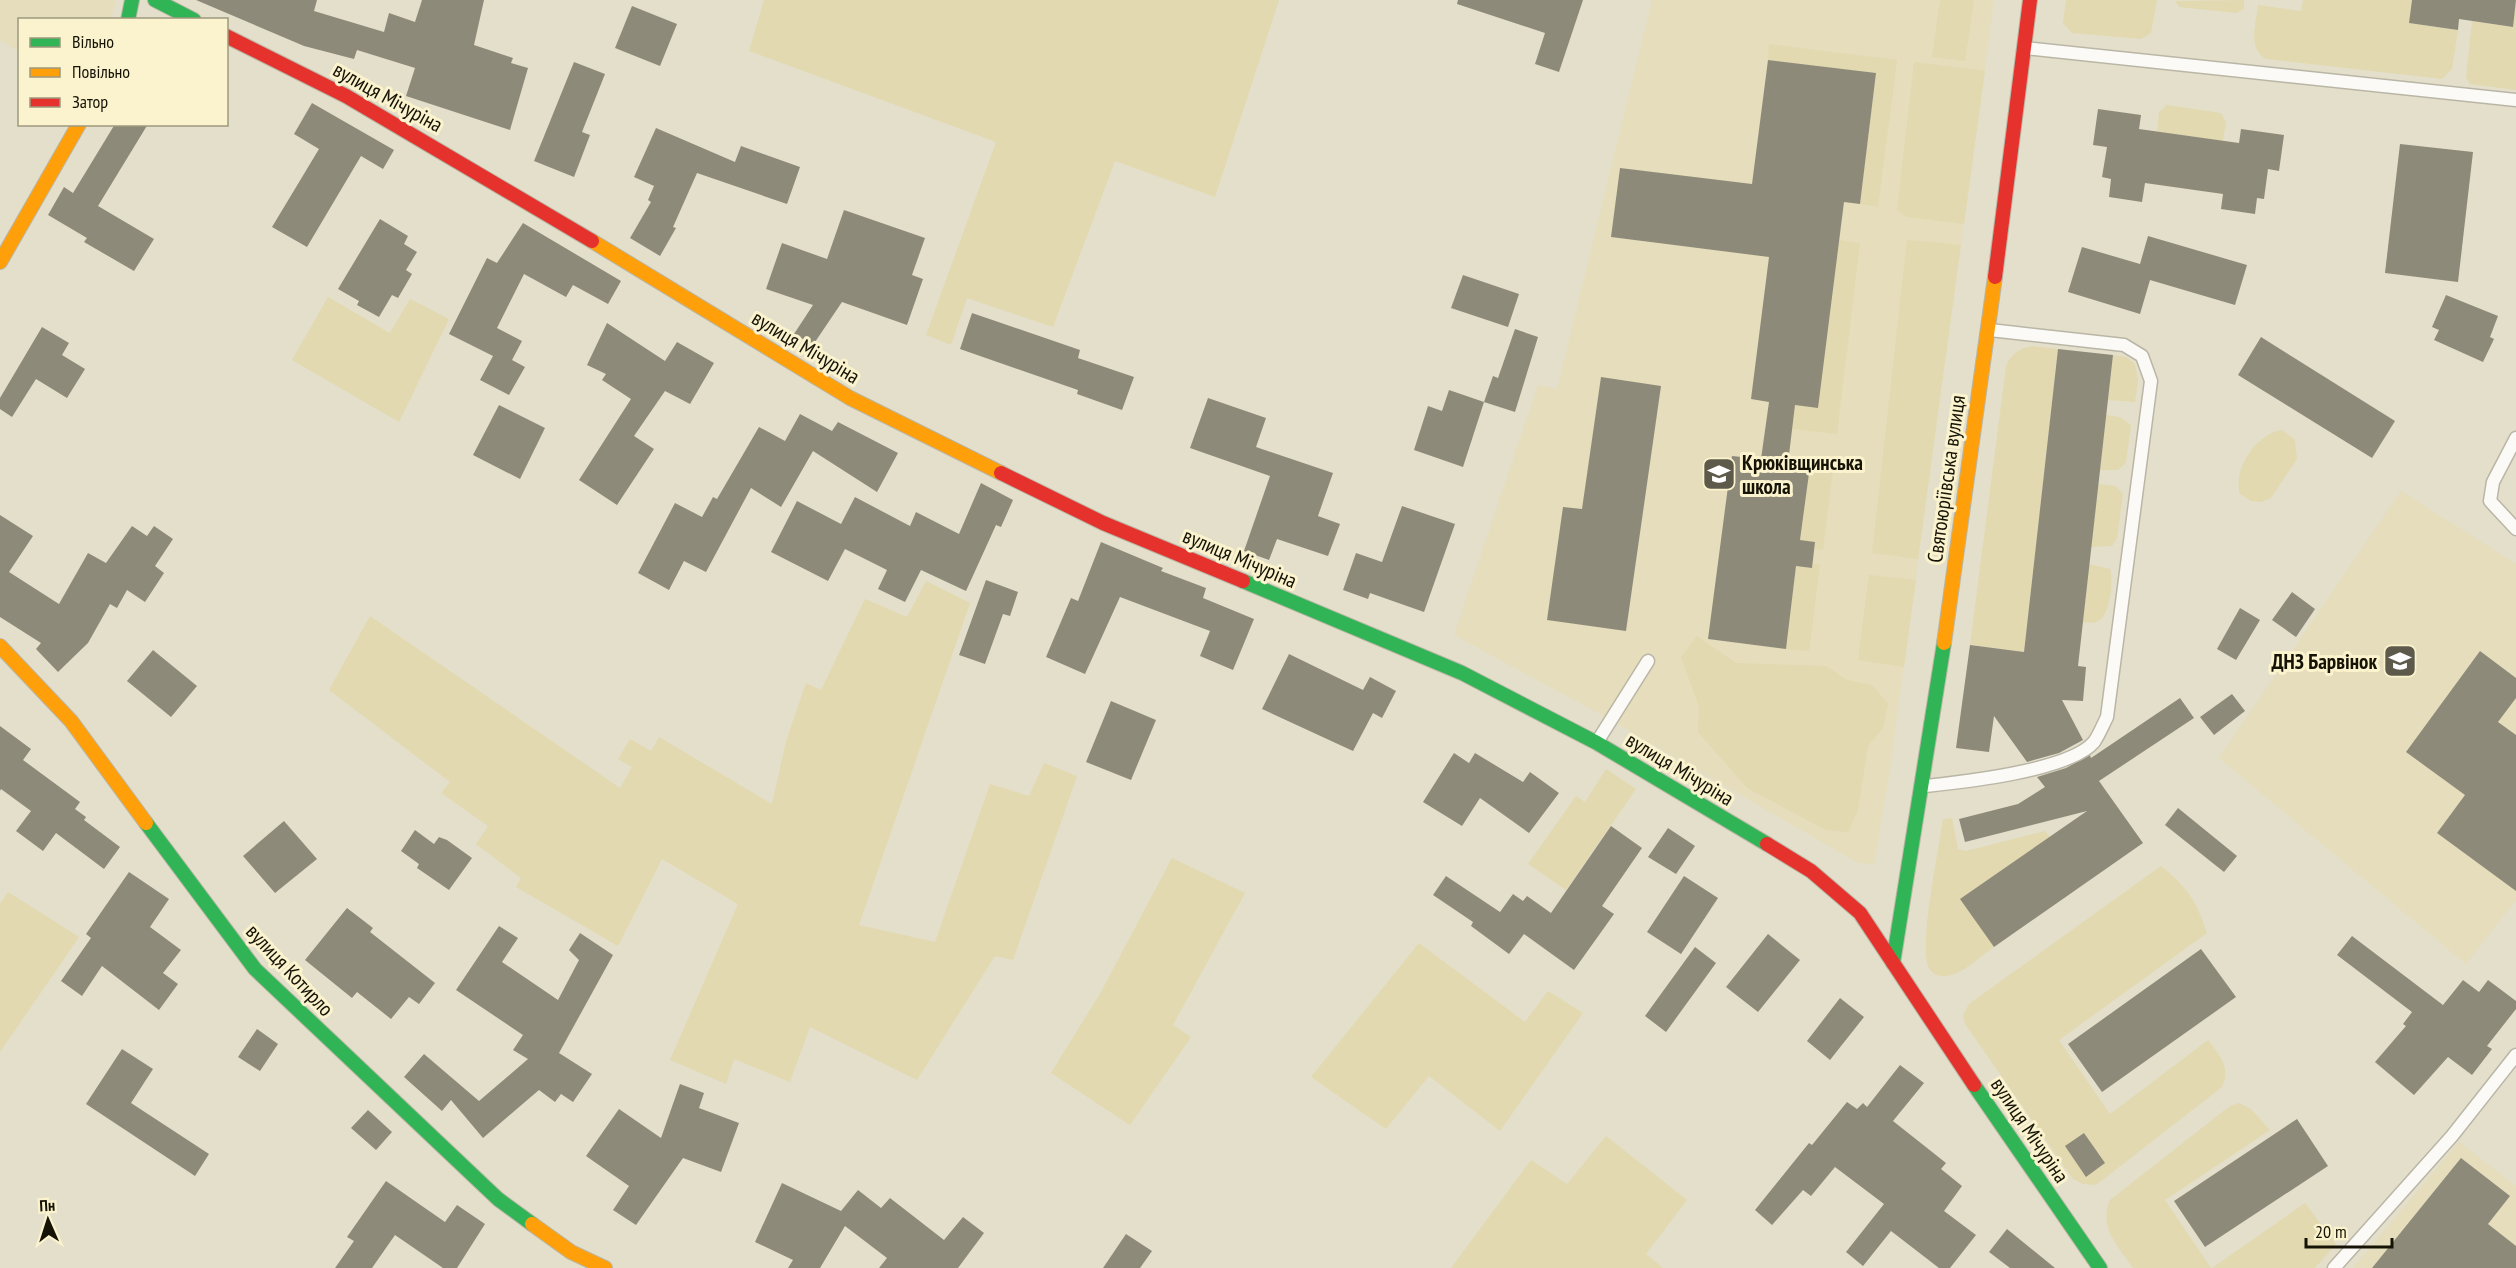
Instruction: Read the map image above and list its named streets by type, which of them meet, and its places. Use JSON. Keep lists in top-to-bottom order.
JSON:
{
  "streets": {
    "street": ["вулиця Мічуріна", "Святоюріївська вулиця", "вулиця Котирло"]
  },
  "crossings": [
    ["вулиця Мічуріна", "Святоюріївська вулиця"]
  ],
  "places": {
    "school or university": ["Крюківщинська школа", "ДНЗ Барвінок"]
  },
  "legend": ["Вільно", "Повільно", "Затор"],
  "scale_bar": "20 m",
  "north": "top"
}
